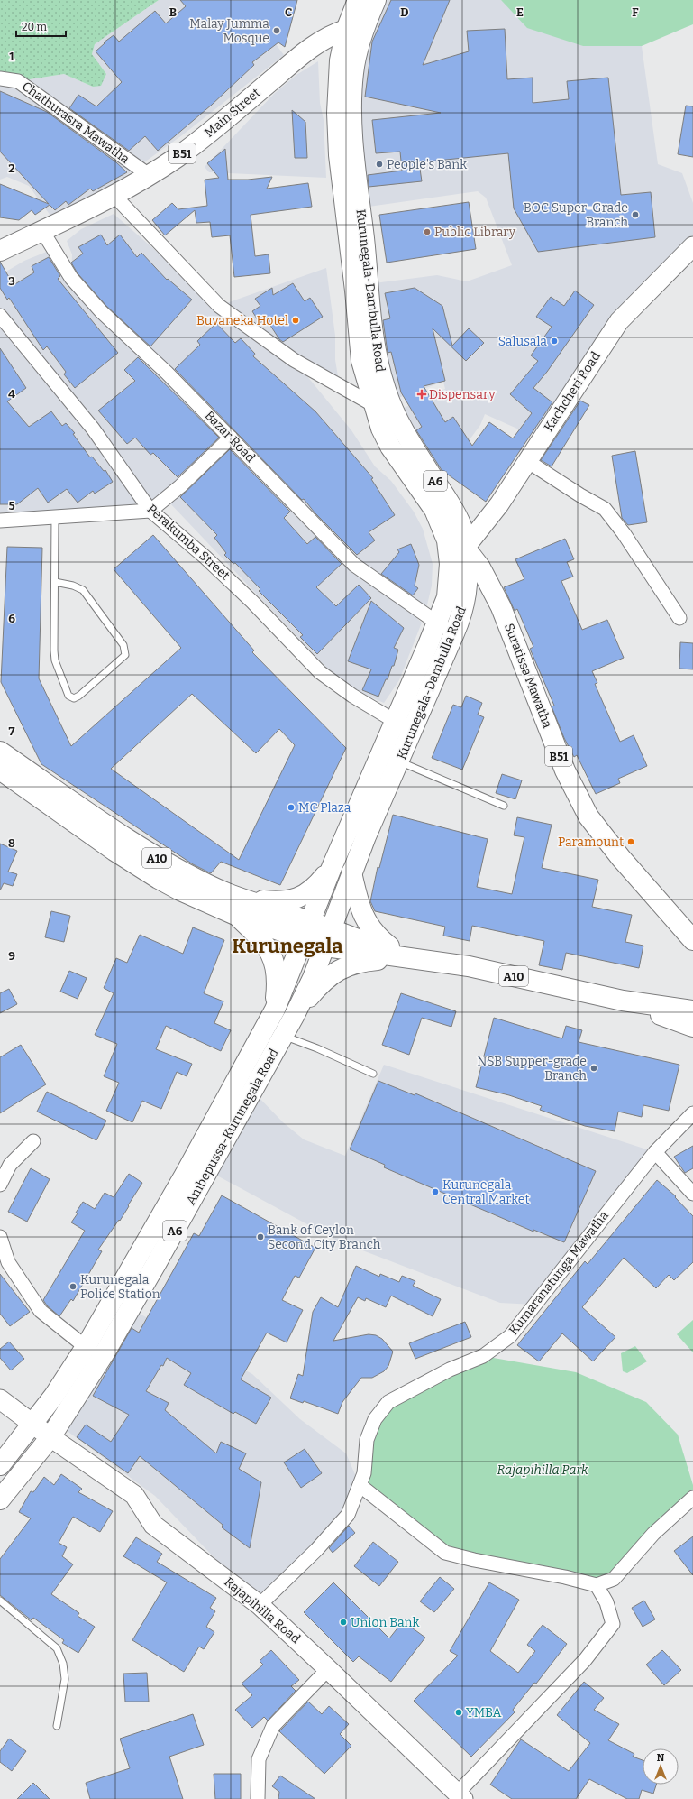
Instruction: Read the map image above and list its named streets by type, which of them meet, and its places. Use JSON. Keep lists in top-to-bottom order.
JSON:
{
  "streets": {
    "main road": [
      "Main Street",
      "B51",
      "Kurunegala-Dambulla Road",
      "A6",
      "Suratissa Mawatha",
      "A10",
      "Ambepussa-Kurunegala Road"
    ],
    "street": [
      "Chathurasra Mawatha",
      "Kachcheri Road",
      "Bazar Road",
      "Perakumba Street",
      "Kumaranatunga Mawatha",
      "Rajapihilla Road"
    ]
  },
  "crossings": [
    ["Main Street", "Chathurasra Mawatha"],
    ["Main Street", "Kurunegala-Dambulla Road"],
    ["Main Street", "Bazar Road"],
    ["Kurunegala-Dambulla Road", "Kachcheri Road"],
    ["Kurunegala-Dambulla Road", "Bazar Road"],
    ["Kurunegala-Dambulla Road", "Perakumba Street"],
    ["Kurunegala-Dambulla Road", "Suratissa Mawatha"],
    ["Kurunegala-Dambulla Road", "A10"],
    ["Kurunegala-Dambulla Road", "Ambepussa-Kurunegala Road"],
    ["Kachcheri Road", "Suratissa Mawatha"],
    ["A10", "Ambepussa-Kurunegala Road"],
    ["Ambepussa-Kurunegala Road", "Rajapihilla Road"],
    ["Kumaranatunga Mawatha", "Rajapihilla Road"]
  ],
  "districts": ["Kurunegala"],
  "parks": ["Rajapihilla Park"],
  "places": {
    "other": [
      "Malay Jumma Mosque",
      "People's Bank",
      "BOC Super-Grade Branch",
      "Public Library",
      "Buvaneka Hotel",
      "Salusala",
      "MC Plaza",
      "Paramount",
      "NSB Supper-grade Branch",
      "Kurunegala Central Market",
      "Bank of Ceylon Second City Branch",
      "Kurunegala Police Station",
      "Union Bank",
      "YMBA"
    ],
    "health": ["Dispensary"]
  },
  "scale_bar": "20 m",
  "north": "top",
  "grid": {
    "columns": [
      "B",
      "C",
      "D",
      "E",
      "F"
    ],
    "rows": [
      "1",
      "2",
      "3",
      "4",
      "5",
      "6",
      "7",
      "8",
      "9"
    ]
  }
}
